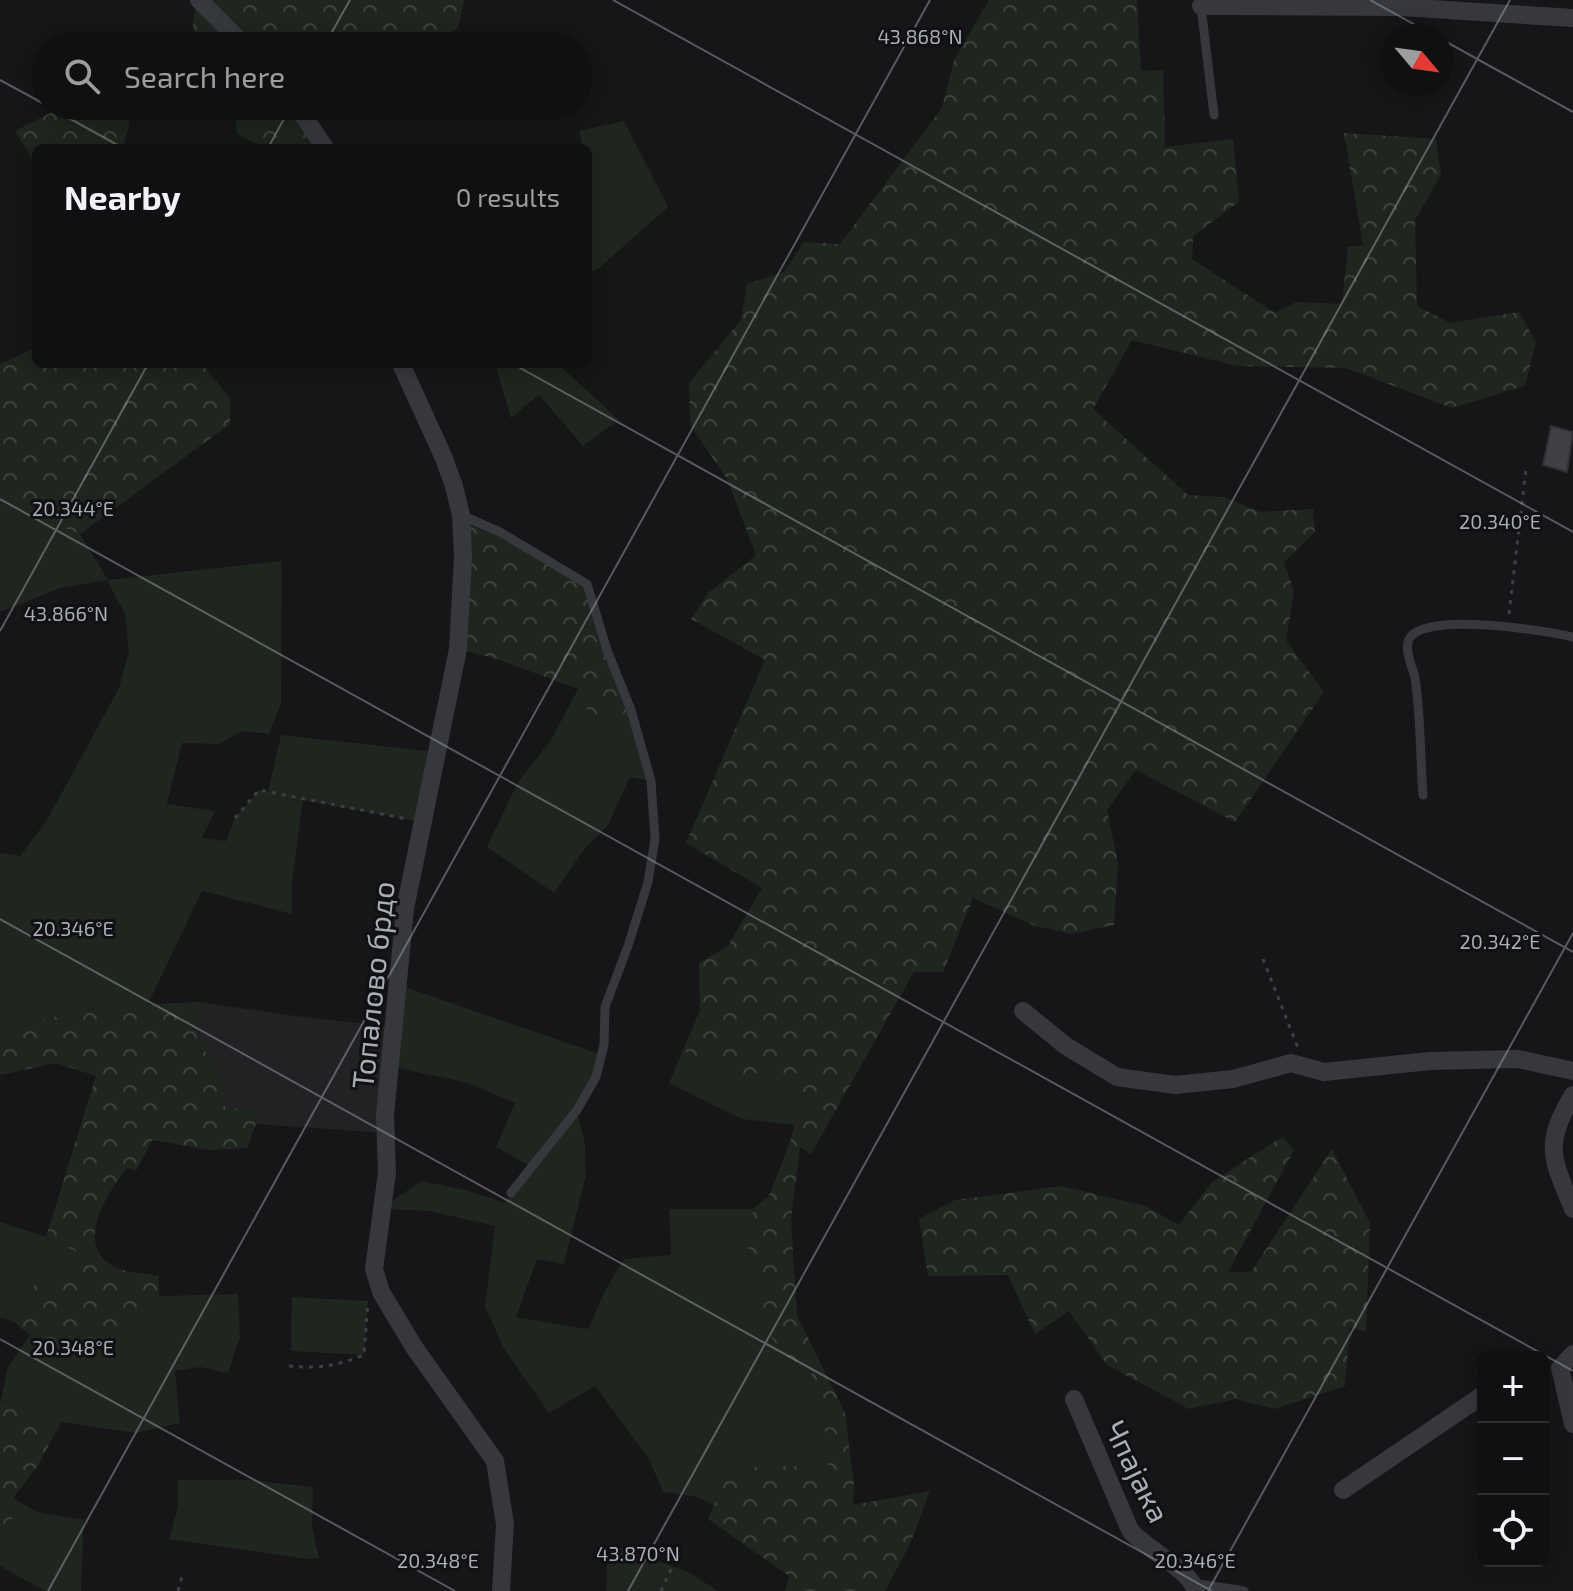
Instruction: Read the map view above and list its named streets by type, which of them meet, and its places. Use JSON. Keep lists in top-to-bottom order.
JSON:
{
  "streets": {
    "street": ["Топалово брдо", "Чпајака"]
  },
  "north": "bottom right",
  "page": {
    "search": "Search here",
    "heading": ["Nearby", "0 results"],
    "map_buttons": ["+", "−"]
  },
  "coordinates": [
    "43.868°N",
    "20.344°E",
    "20.340°E",
    "43.866°N",
    "20.346°E",
    "20.342°E",
    "20.348°E",
    "43.870°N"
  ]
}
